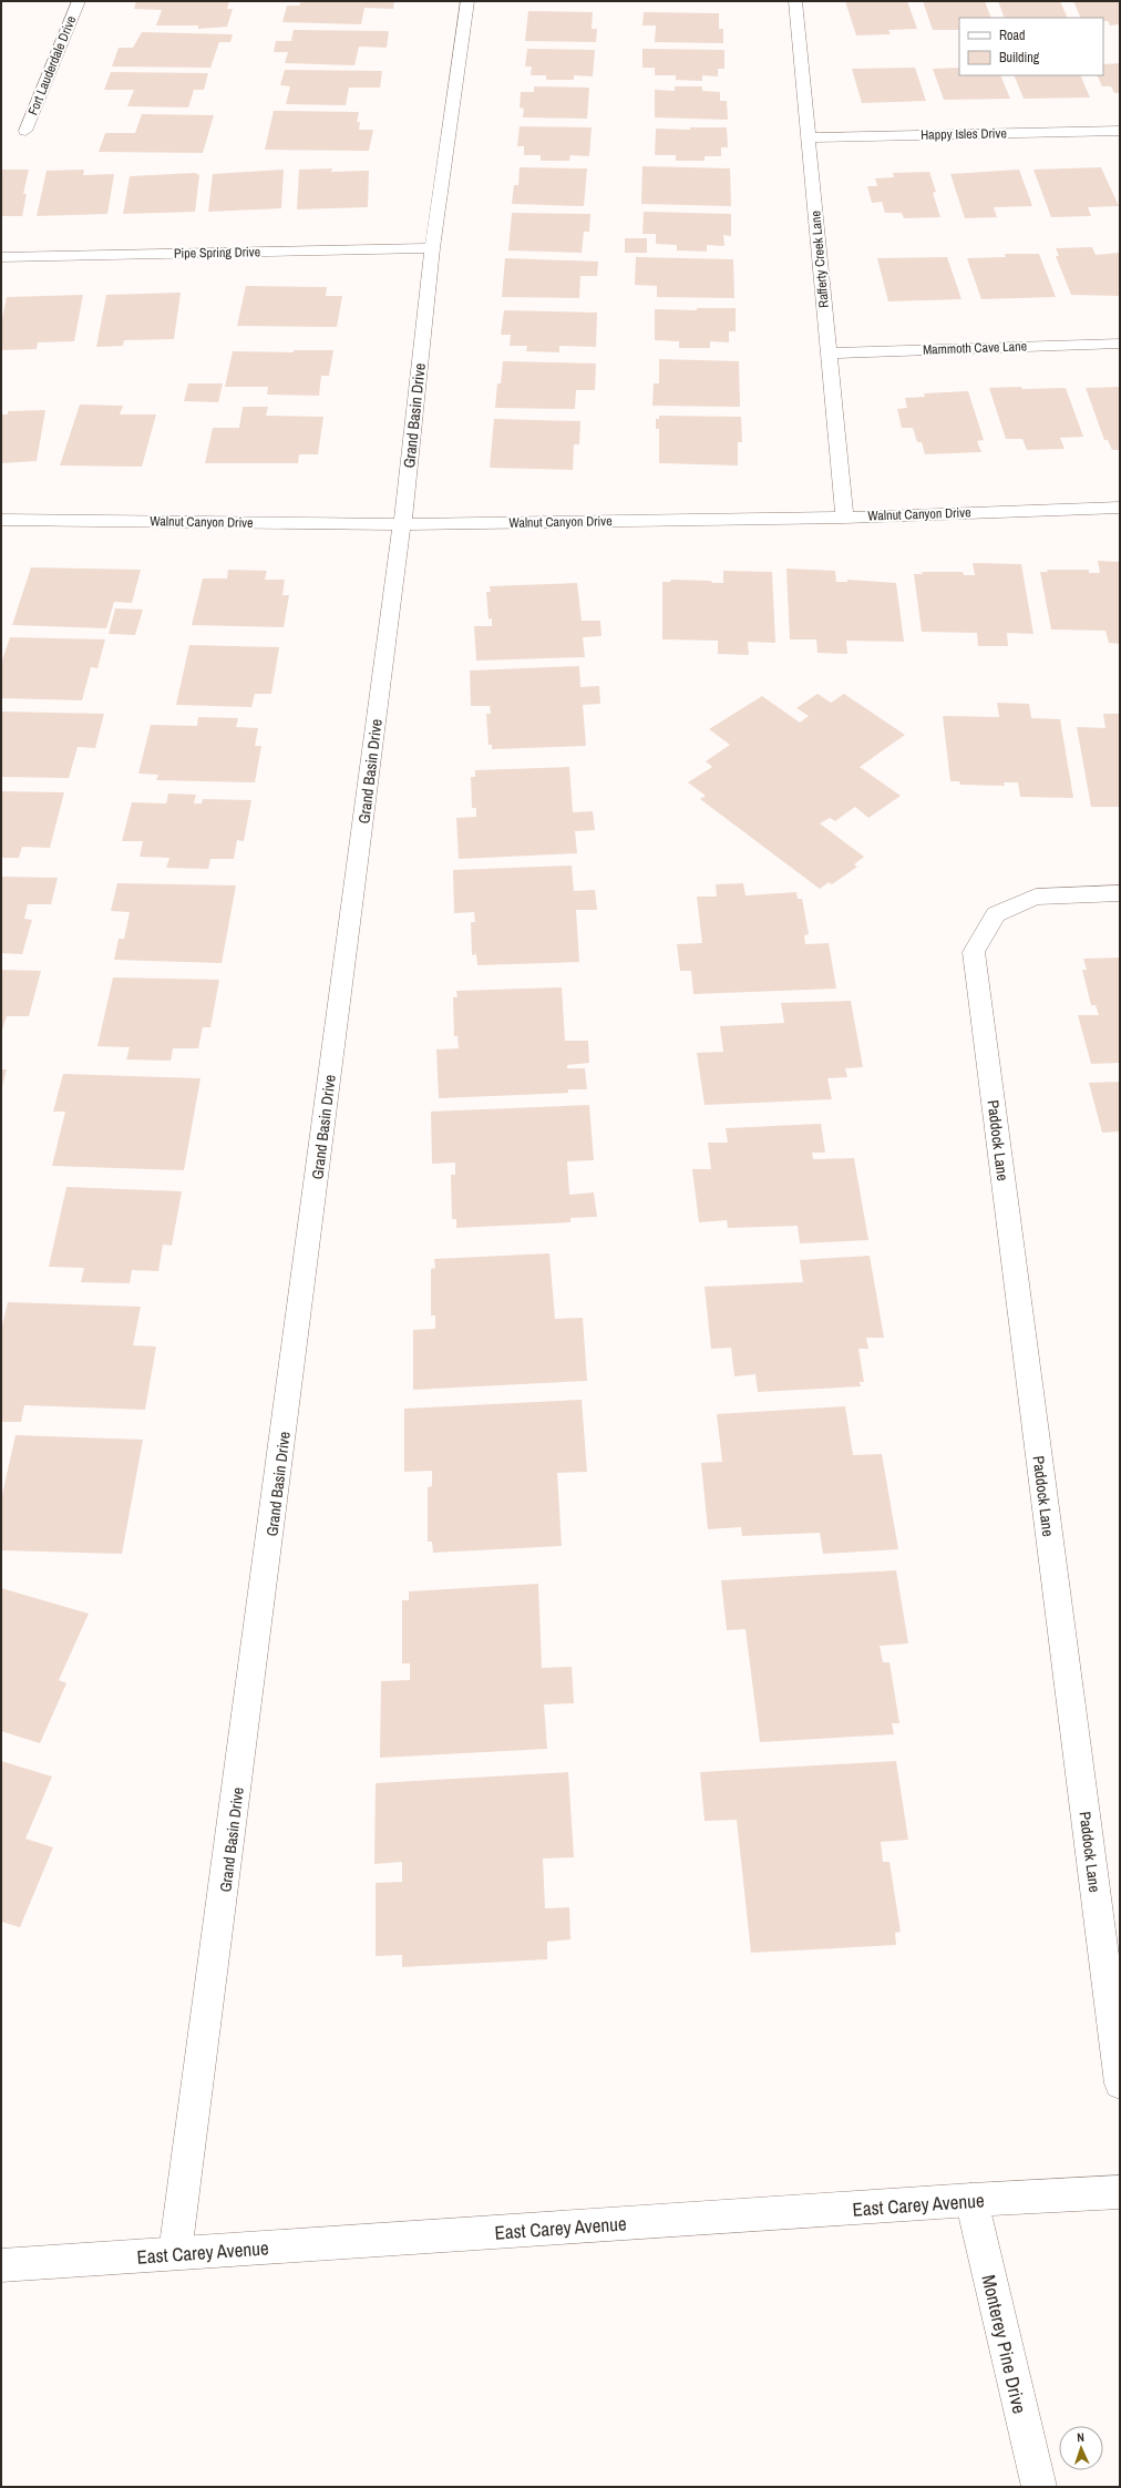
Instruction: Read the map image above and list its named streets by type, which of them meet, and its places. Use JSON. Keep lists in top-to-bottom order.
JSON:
{
  "streets": {
    "street": [
      "Fort Lauderdale Drive",
      "Happy Isles Drive",
      "Pipe Spring Drive",
      "Rafferty Creek Lane",
      "Mammoth Cave Lane",
      "Grand Basin Drive",
      "Walnut Canyon Drive",
      "Paddock Lane",
      "East Carey Avenue",
      "Monterey Pine Drive"
    ]
  },
  "crossings": [
    ["Happy Isles Drive", "Rafferty Creek Lane"],
    ["Pipe Spring Drive", "Grand Basin Drive"],
    ["Rafferty Creek Lane", "Mammoth Cave Lane"],
    ["Rafferty Creek Lane", "Walnut Canyon Drive"],
    ["Grand Basin Drive", "Walnut Canyon Drive"],
    ["Grand Basin Drive", "East Carey Avenue"],
    ["East Carey Avenue", "Monterey Pine Drive"]
  ],
  "legend": ["Road", "Building"],
  "north": "top"
}
